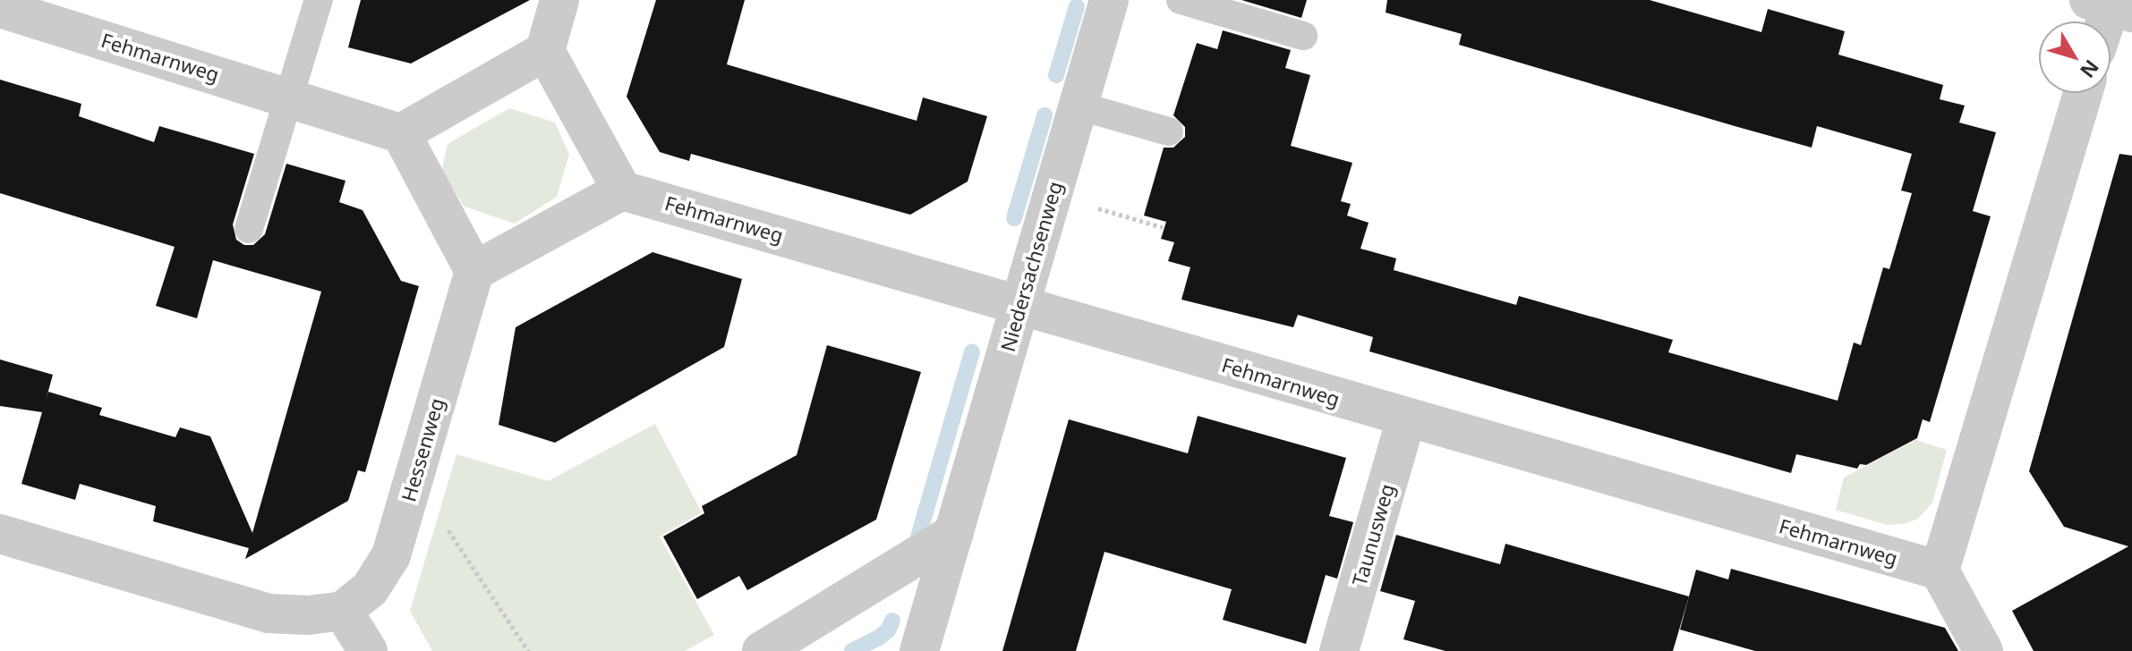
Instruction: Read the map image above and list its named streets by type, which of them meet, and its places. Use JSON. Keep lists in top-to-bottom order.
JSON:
{
  "streets": {
    "street": [
      "Fehmarnweg",
      "Niedersachsenweg",
      "Hessenweg",
      "Taunusweg"
    ]
  },
  "crossings": [
    ["Fehmarnweg", "Niedersachsenweg"],
    ["Fehmarnweg", "Taunusweg"]
  ],
  "north": "bottom right"
}
